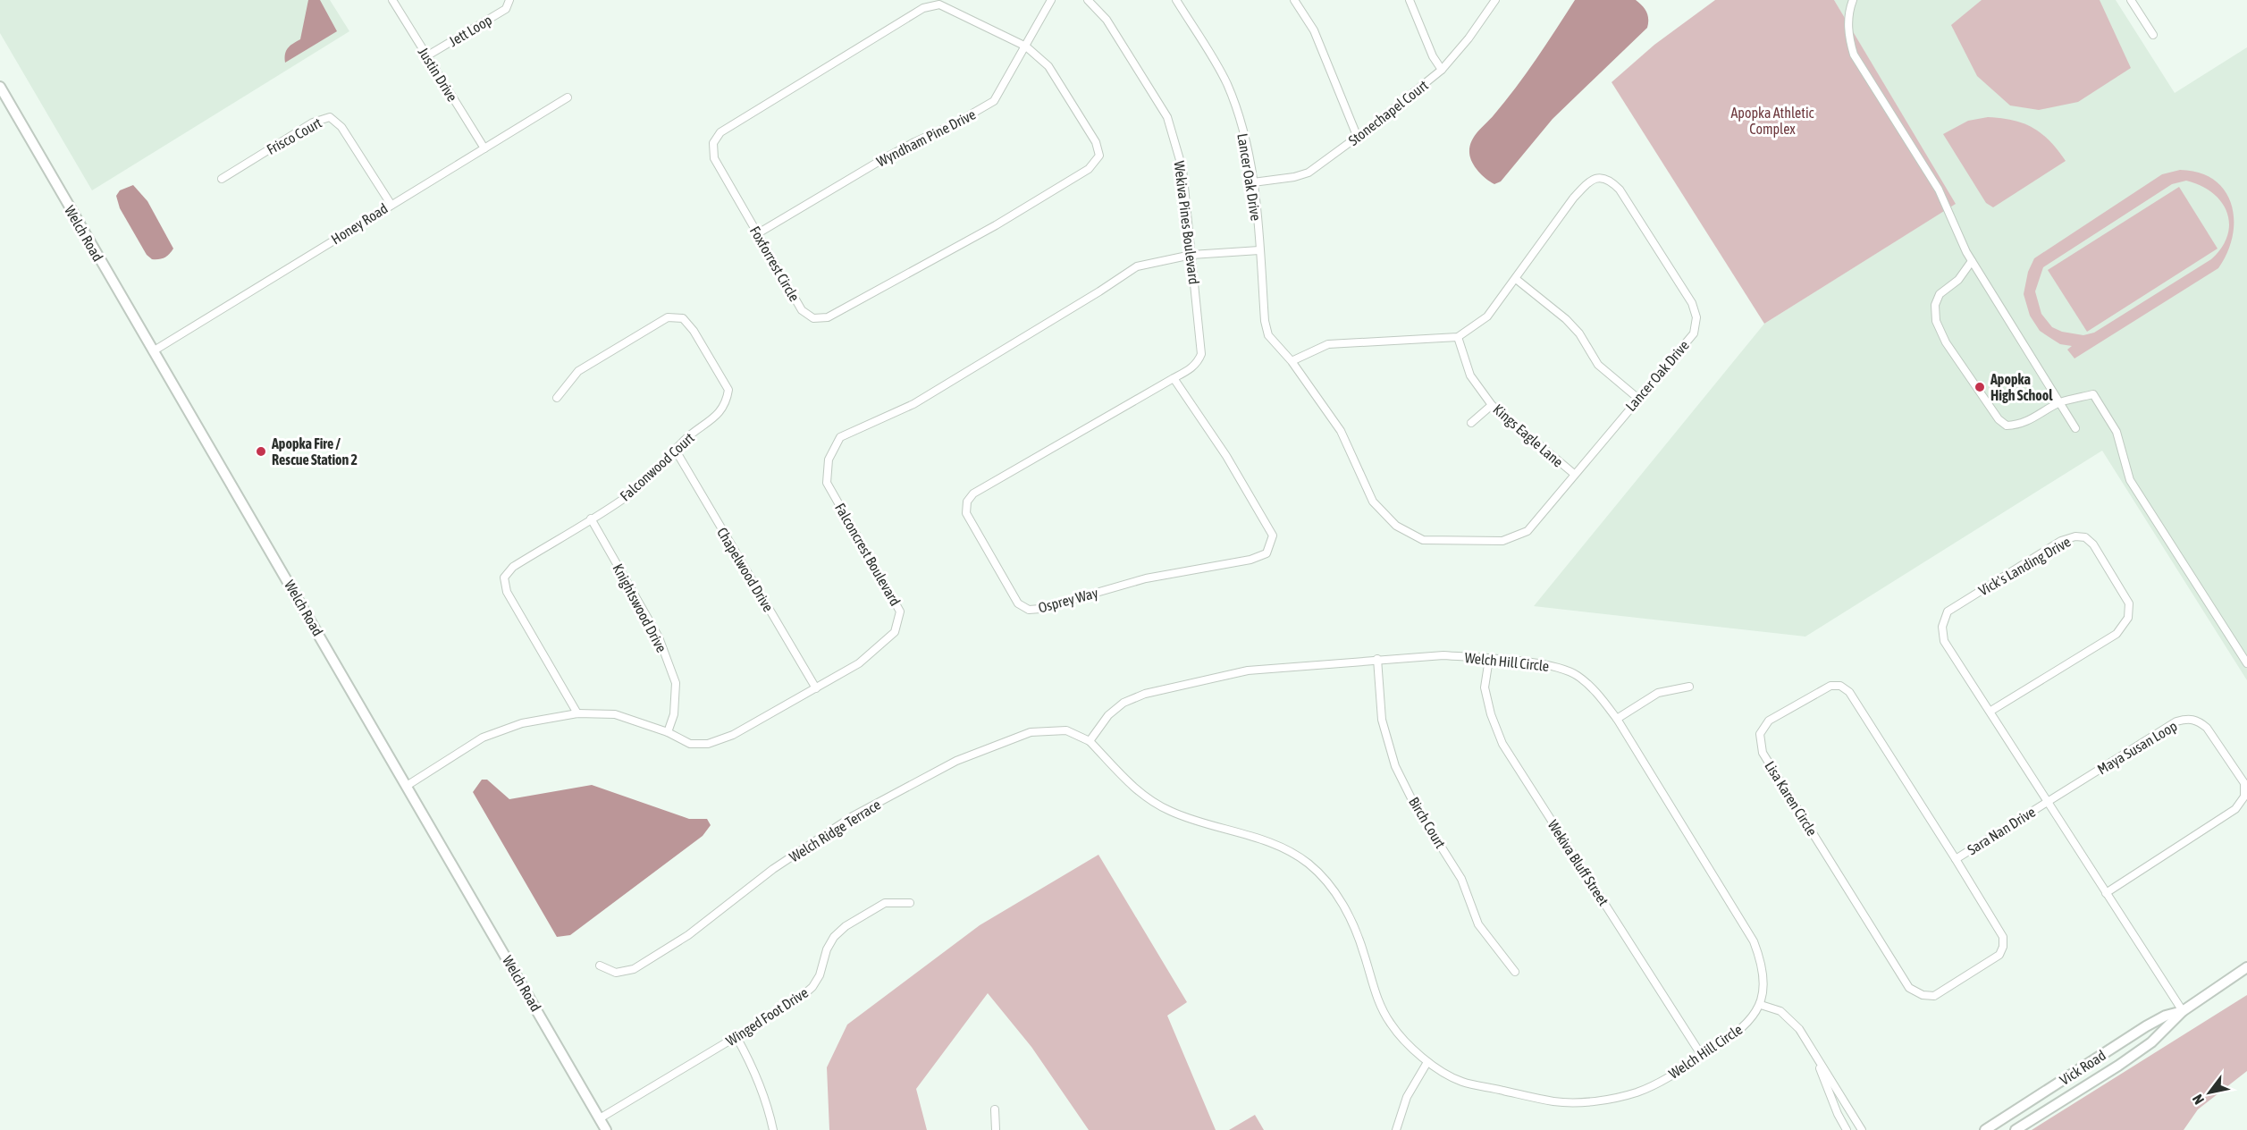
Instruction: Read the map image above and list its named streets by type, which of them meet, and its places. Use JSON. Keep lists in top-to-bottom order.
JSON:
{
  "streets": {
    "street": [
      "Jett Loop",
      "Justin Drive",
      "Stonechapel Court",
      "Frisco Court",
      "Wyndham Pine Drive",
      "Lancer Oak Drive",
      "Wekiva Pines Boulevard",
      "Honey Road",
      "Welch Road",
      "Foxforrest Circle",
      "Kings Eagle Lane",
      "Falconwood Court",
      "Falconcrest Boulevard",
      "Vick's Landing Drive",
      "Chapelwood Drive",
      "Osprey Way",
      "Knightswood Drive",
      "Welch Hill Circle",
      "Maya Susan Loop",
      "Lisa Karen Circle",
      "Birch Court",
      "Welch Ridge Terrace",
      "Sara Nan Drive",
      "Wekiva Bluff Street",
      "Winged Foot Drive",
      "Vick Road"
    ]
  },
  "crossings": [
    ["Jett Loop", "Justin Drive"],
    ["Justin Drive", "Honey Road"],
    ["Stonechapel Court", "Lancer Oak Drive"],
    ["Frisco Court", "Honey Road"],
    ["Wyndham Pine Drive", "Foxforrest Circle"],
    ["Lancer Oak Drive", "Kings Eagle Lane"],
    ["Lancer Oak Drive", "Falconcrest Boulevard"],
    ["Wekiva Pines Boulevard", "Falconcrest Boulevard"],
    ["Wekiva Pines Boulevard", "Osprey Way"],
    ["Honey Road", "Welch Road"],
    ["Welch Road", "Falconcrest Boulevard"],
    ["Welch Road", "Winged Foot Drive"],
    ["Falconwood Court", "Falconcrest Boulevard"],
    ["Falconwood Court", "Chapelwood Drive"],
    ["Falconwood Court", "Knightswood Drive"],
    ["Falconcrest Boulevard", "Chapelwood Drive"],
    ["Falconcrest Boulevard", "Knightswood Drive"],
    ["Vick's Landing Drive", "Maya Susan Loop"],
    ["Vick's Landing Drive", "Sara Nan Drive"],
    ["Vick's Landing Drive", "Vick Road"],
    ["Welch Hill Circle", "Birch Court"],
    ["Welch Hill Circle", "Welch Ridge Terrace"],
    ["Welch Hill Circle", "Wekiva Bluff Street"],
    ["Maya Susan Loop", "Sara Nan Drive"],
    ["Lisa Karen Circle", "Sara Nan Drive"]
  ],
  "parks": ["Apopka Athletic Complex"],
  "places": ["Apopka High School", "Apopka Fire / Rescue Station 2"],
  "north": "bottom left"
}
